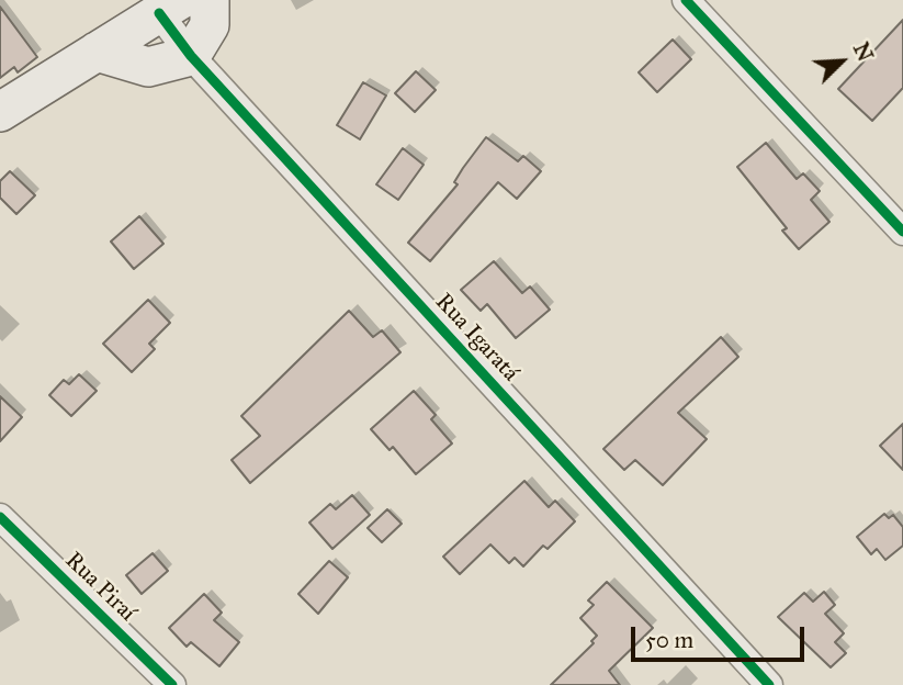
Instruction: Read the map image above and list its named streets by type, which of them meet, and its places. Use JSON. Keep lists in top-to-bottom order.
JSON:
{
  "streets": {
    "street": ["Rua Igaratá", "Rua Piraí"]
  },
  "scale_bar": "50 m",
  "north": "top right"
}
